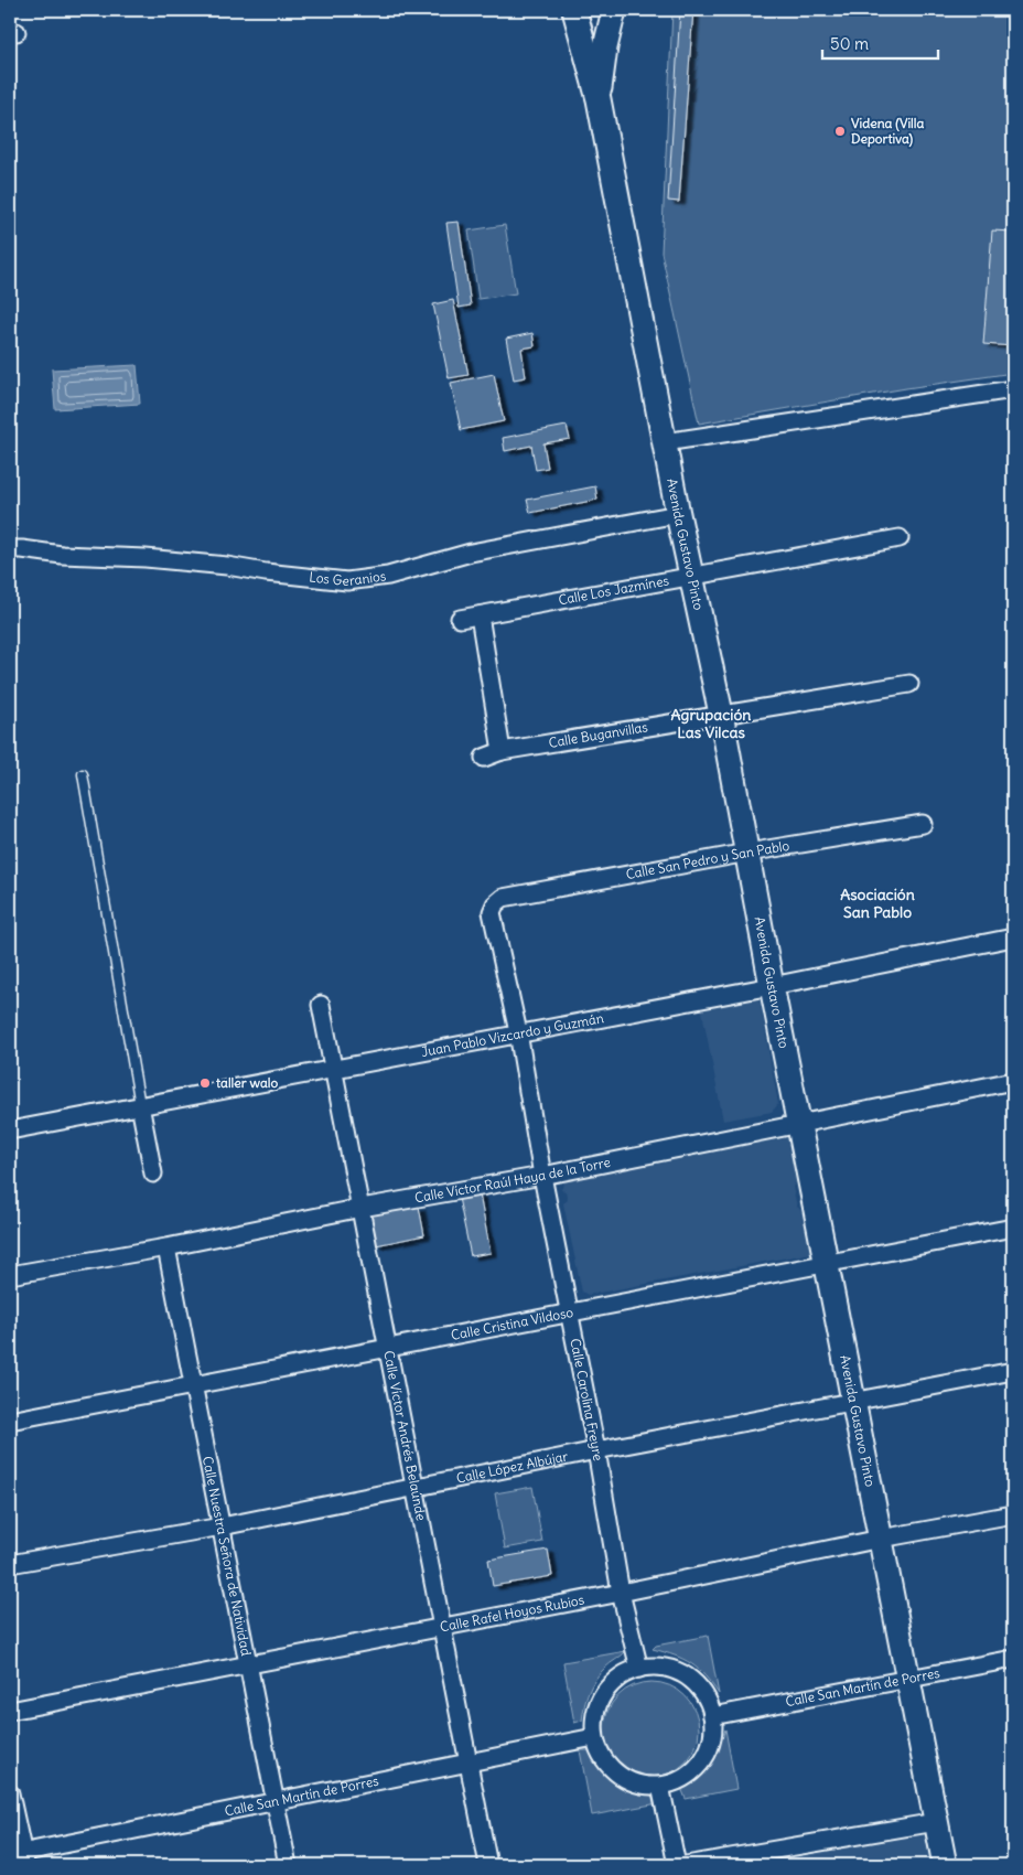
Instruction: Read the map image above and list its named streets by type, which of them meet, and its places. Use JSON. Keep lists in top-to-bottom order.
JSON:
{
  "streets": {
    "main road": ["Avenida Gustavo Pinto"],
    "street": [
      "Los Geranios",
      "Calle Los Jazmínes",
      "Calle Buganvillas",
      "Calle San Pedro y San Pablo",
      "Juan Pablo Vizcardo y Guzmán",
      "Calle Víctor Raúl Haya de la Torre",
      "Calle Cristina Vildoso",
      "Calle Carolina Freyre",
      "Calle Víctor Andrés Belaúnde",
      "Calle López Albújar",
      "Calle Nuestra Señora de Natividad",
      "Calle Rafel Hoyos Rubios",
      "Calle San Martín de Porres"
    ]
  },
  "crossings": [
    ["Avenida Gustavo Pinto", "Los Geranios"],
    ["Avenida Gustavo Pinto", "Calle Los Jazmínes"],
    ["Avenida Gustavo Pinto", "Calle Buganvillas"],
    ["Avenida Gustavo Pinto", "Calle San Pedro y San Pablo"],
    ["Avenida Gustavo Pinto", "Juan Pablo Vizcardo y Guzmán"],
    ["Avenida Gustavo Pinto", "Calle Víctor Raúl Haya de la Torre"],
    ["Avenida Gustavo Pinto", "Calle Cristina Vildoso"],
    ["Avenida Gustavo Pinto", "Calle López Albújar"],
    ["Avenida Gustavo Pinto", "Calle Rafel Hoyos Rubios"],
    ["Avenida Gustavo Pinto", "Calle San Martín de Porres"],
    ["Calle San Pedro y San Pablo", "Calle Carolina Freyre"],
    ["Juan Pablo Vizcardo y Guzmán", "Calle Carolina Freyre"],
    ["Juan Pablo Vizcardo y Guzmán", "Calle Víctor Andrés Belaúnde"],
    ["Calle Víctor Raúl Haya de la Torre", "Calle Carolina Freyre"],
    ["Calle Víctor Raúl Haya de la Torre", "Calle Víctor Andrés Belaúnde"],
    ["Calle Víctor Raúl Haya de la Torre", "Calle Nuestra Señora de Natividad"],
    ["Calle Cristina Vildoso", "Calle Carolina Freyre"],
    ["Calle Cristina Vildoso", "Calle Víctor Andrés Belaúnde"],
    ["Calle Cristina Vildoso", "Calle Nuestra Señora de Natividad"],
    ["Calle Carolina Freyre", "Calle López Albújar"],
    ["Calle Carolina Freyre", "Calle Rafel Hoyos Rubios"],
    ["Calle Carolina Freyre", "Calle San Martín de Porres"],
    ["Calle Víctor Andrés Belaúnde", "Calle López Albújar"],
    ["Calle Víctor Andrés Belaúnde", "Calle Rafel Hoyos Rubios"],
    ["Calle Víctor Andrés Belaúnde", "Calle San Martín de Porres"],
    ["Calle López Albújar", "Calle Nuestra Señora de Natividad"],
    ["Calle Nuestra Señora de Natividad", "Calle Rafel Hoyos Rubios"],
    ["Calle Nuestra Señora de Natividad", "Calle San Martín de Porres"]
  ],
  "districts": ["Agrupación Las Vilcas", "Asociación San Pablo"],
  "places": ["Videna (Villa Deportiva)", "taller walo"],
  "scale_bar": "50 m"
}
